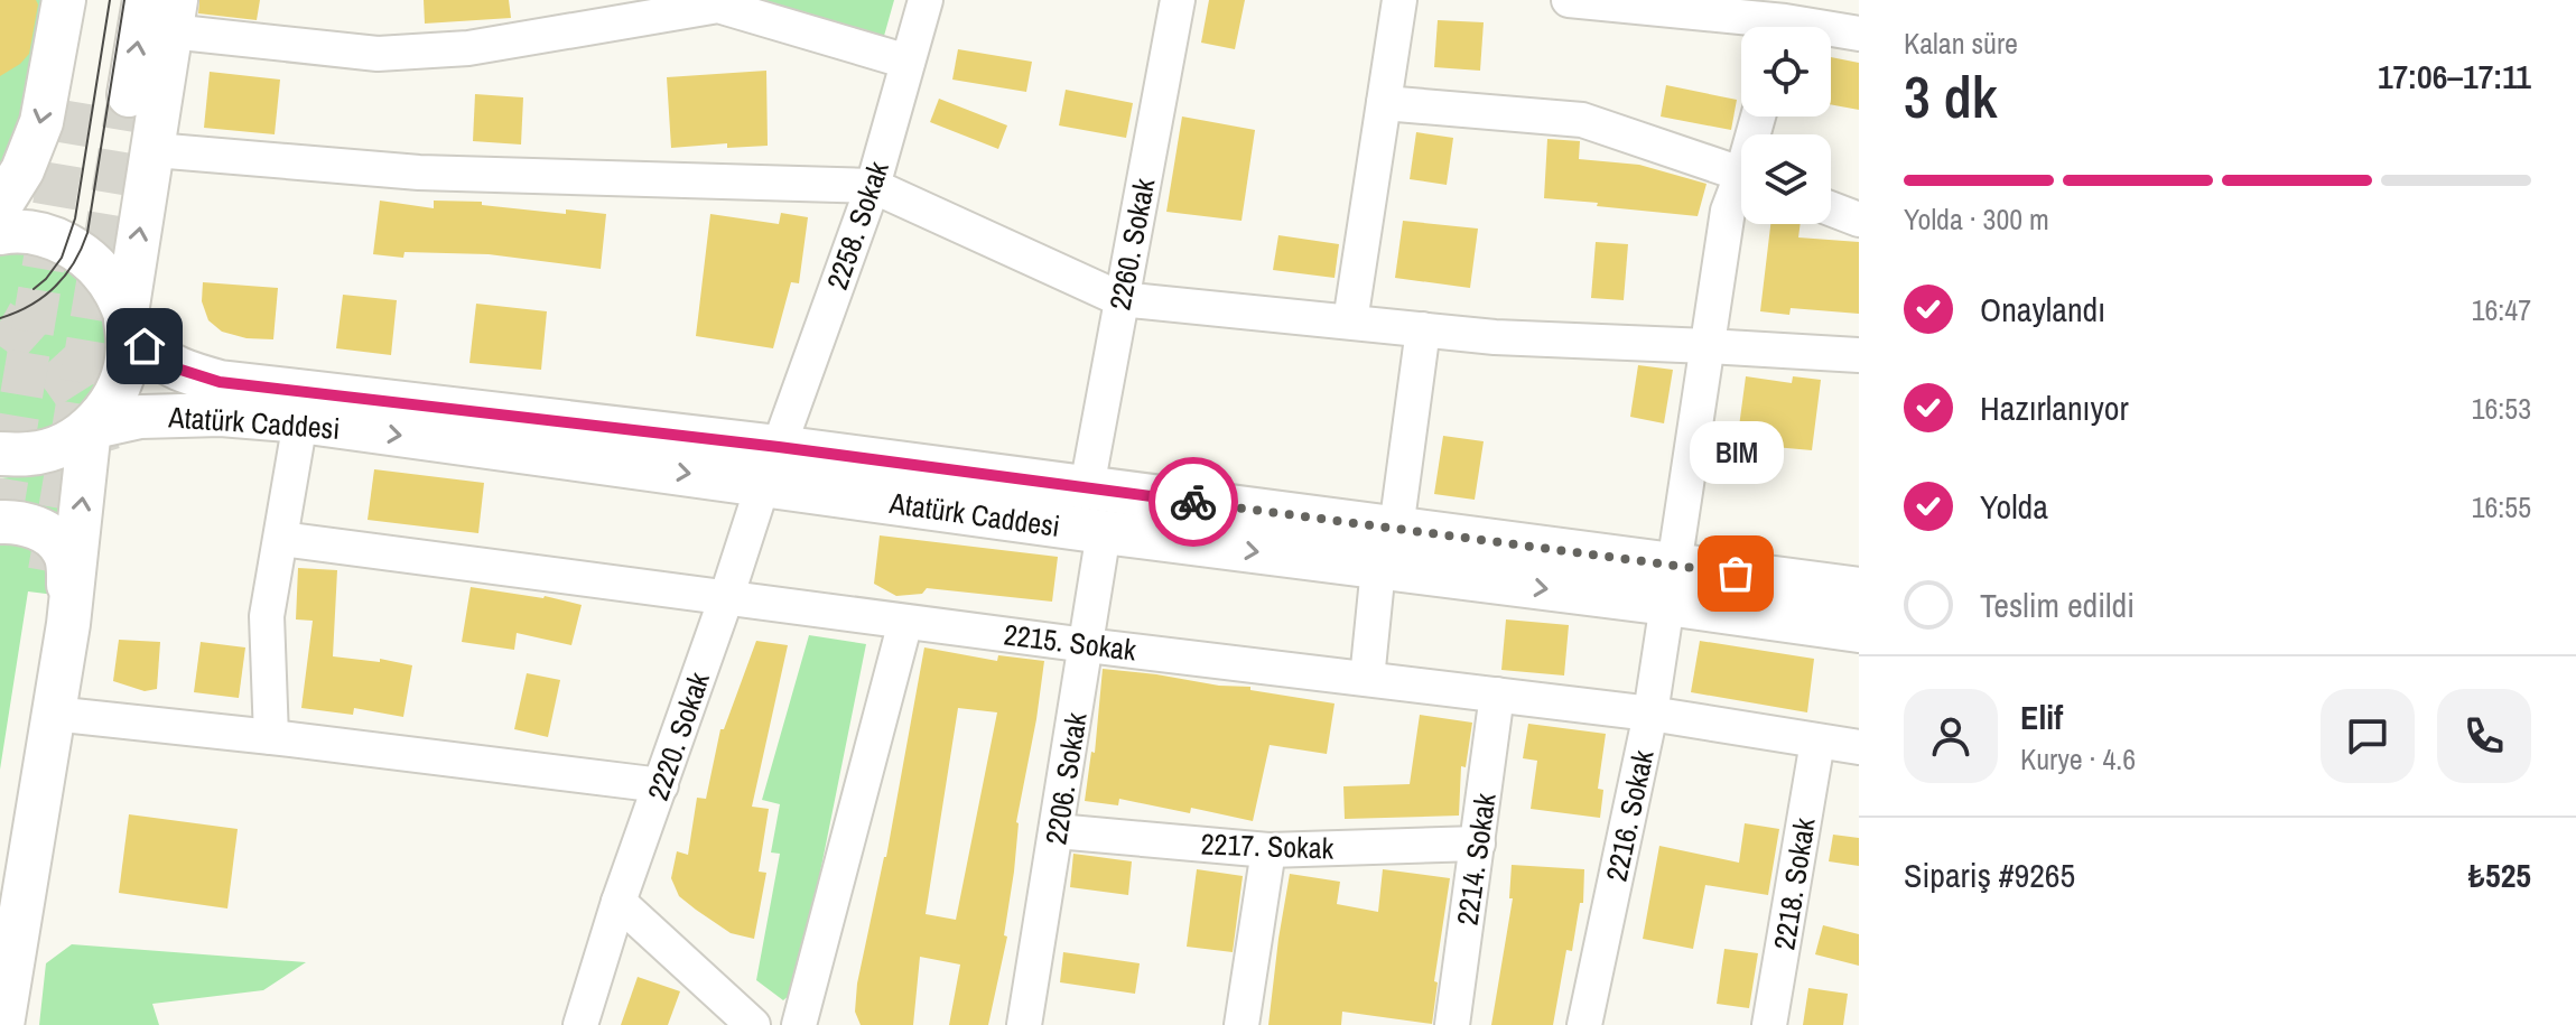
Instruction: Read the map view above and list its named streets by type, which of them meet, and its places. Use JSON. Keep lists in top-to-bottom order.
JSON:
{
  "streets": {
    "main road": ["Atatürk Caddesi"],
    "street": [
      "2258. Sokak",
      "2260. Sokak",
      "2215. Sokak",
      "2220. Sokak",
      "2206. Sokak",
      "2216. Sokak",
      "2217. Sokak",
      "2214. Sokak",
      "2218. Sokak"
    ]
  },
  "crossings": [
    ["2258. Sokak", "Atatürk Caddesi"],
    ["2258. Sokak", "2220. Sokak"],
    ["2260. Sokak", "Atatürk Caddesi"],
    ["Atatürk Caddesi", "2220. Sokak"],
    ["Atatürk Caddesi", "2206. Sokak"],
    ["Atatürk Caddesi", "2216. Sokak"],
    ["2215. Sokak", "2220. Sokak"],
    ["2215. Sokak", "2206. Sokak"],
    ["2215. Sokak", "2216. Sokak"],
    ["2215. Sokak", "2214. Sokak"],
    ["2215. Sokak", "2218. Sokak"],
    ["2206. Sokak", "2217. Sokak"],
    ["2217. Sokak", "2214. Sokak"]
  ],
  "places": ["BIM"],
  "page": {
    "heading": ["3 dk", "Kalan süre", "17:06–17:11"],
    "panel": [
      "Elif",
      "Kurye · 4.6",
      "Sipariş #9265",
      "₺525"
    ],
    "bar": "Yolda · 300 m",
    "list": [
      ["Onaylandı", "16:47"],
      ["Hazırlanıyor", "16:53"],
      ["Yolda", "16:55"],
      "Teslim edildi"
    ],
    "bubble": "BIM"
  }
}
